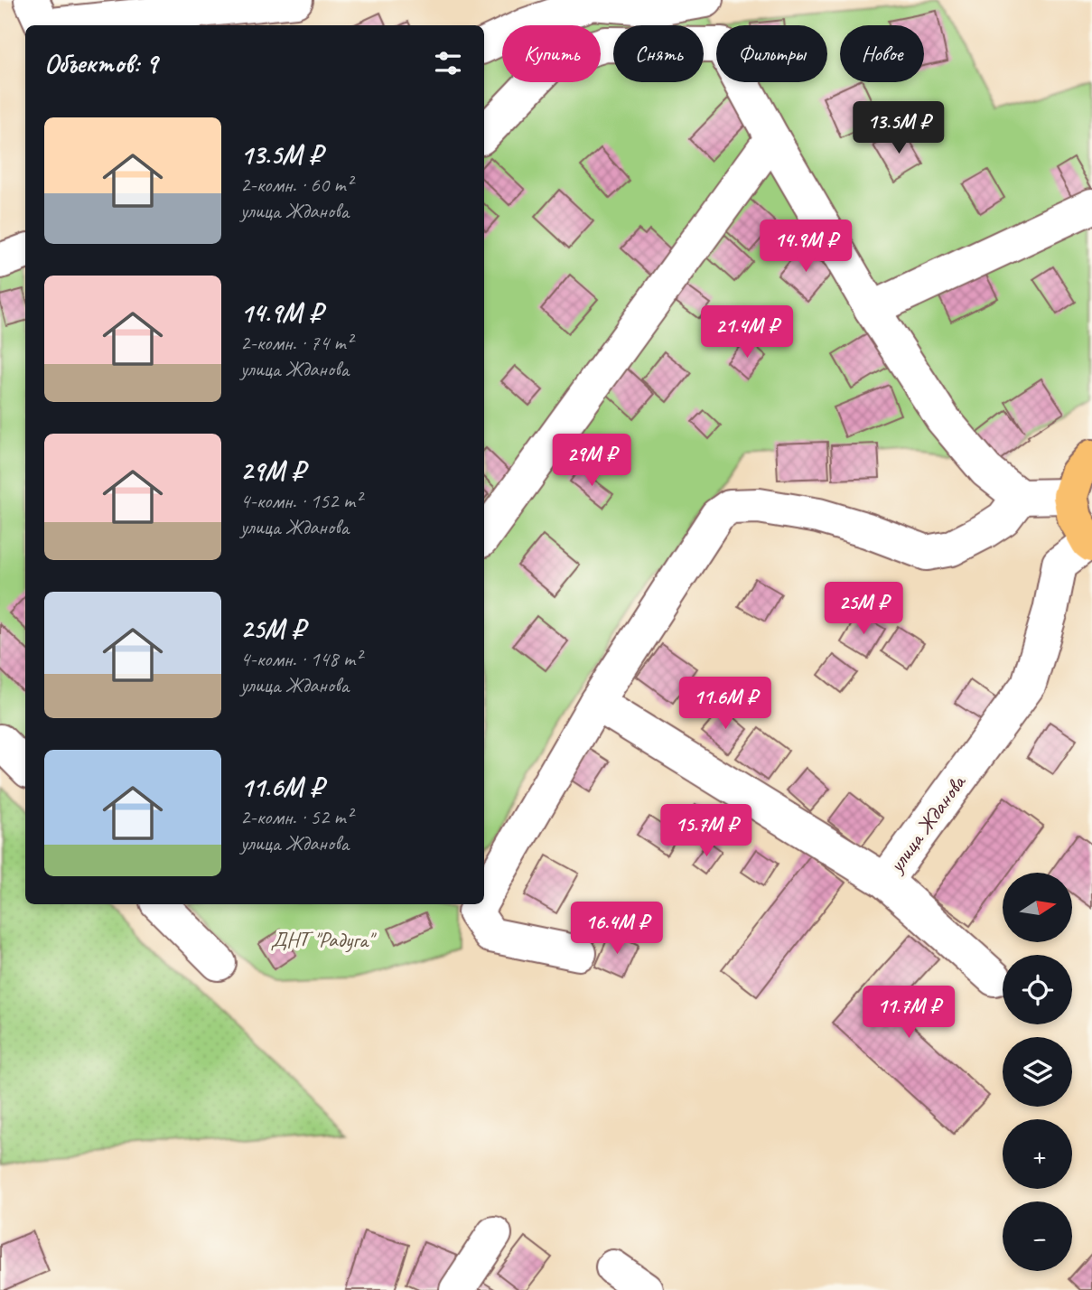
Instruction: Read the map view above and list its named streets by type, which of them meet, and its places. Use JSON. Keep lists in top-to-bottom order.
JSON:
{
  "streets": {
    "street": ["улица Жданова"]
  },
  "parks": ["ДНТ \"Радуга\""],
  "north": "right",
  "page": {
    "chip": [
      "Купить",
      "Снять",
      "Фильтры",
      "Новое"
    ],
    "heading": "Объектов: 9",
    "price": [
      "13.5M ₽",
      "14.9M ₽",
      "21.4M ₽",
      "29M ₽",
      "25M ₽",
      "11.6M ₽",
      "15.7M ₽",
      "16.4M ₽",
      "11.7M ₽"
    ],
    "list": [
      {
        "name": "13.5M ₽",
        "note": "2-комн. · 60 m² · улица Жданова"
      },
      {
        "name": "14.9M ₽",
        "note": "2-комн. · 74 m² · улица Жданова"
      },
      {
        "name": "29M ₽",
        "note": "4-комн. · 152 m² · улица Жданова"
      },
      {
        "name": "25M ₽",
        "note": "4-комн. · 148 m² · улица Жданова"
      },
      {
        "name": "11.6M ₽",
        "note": "2-комн. · 52 m² · улица Жданова"
      }
    ],
    "map_buttons": ["+", "−"]
  }
}
